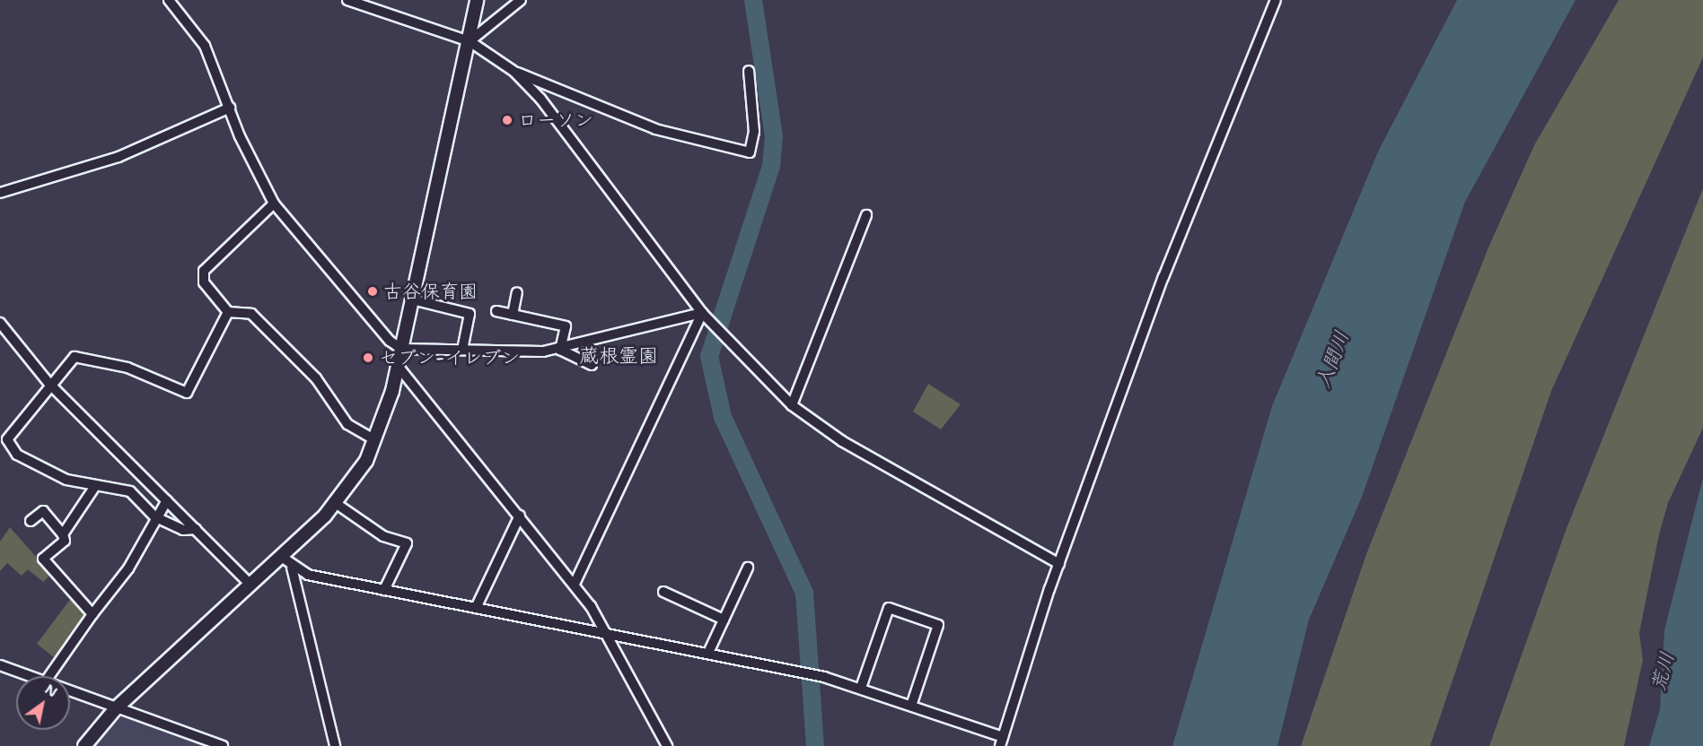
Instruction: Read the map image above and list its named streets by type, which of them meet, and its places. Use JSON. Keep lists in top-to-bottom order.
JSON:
{
  "districts": ["蔵根霊園"],
  "water": ["入間川", "荒川"],
  "places": ["ローソン", "古谷保育園", "セブン-イレブン"],
  "north": "top right"
}
